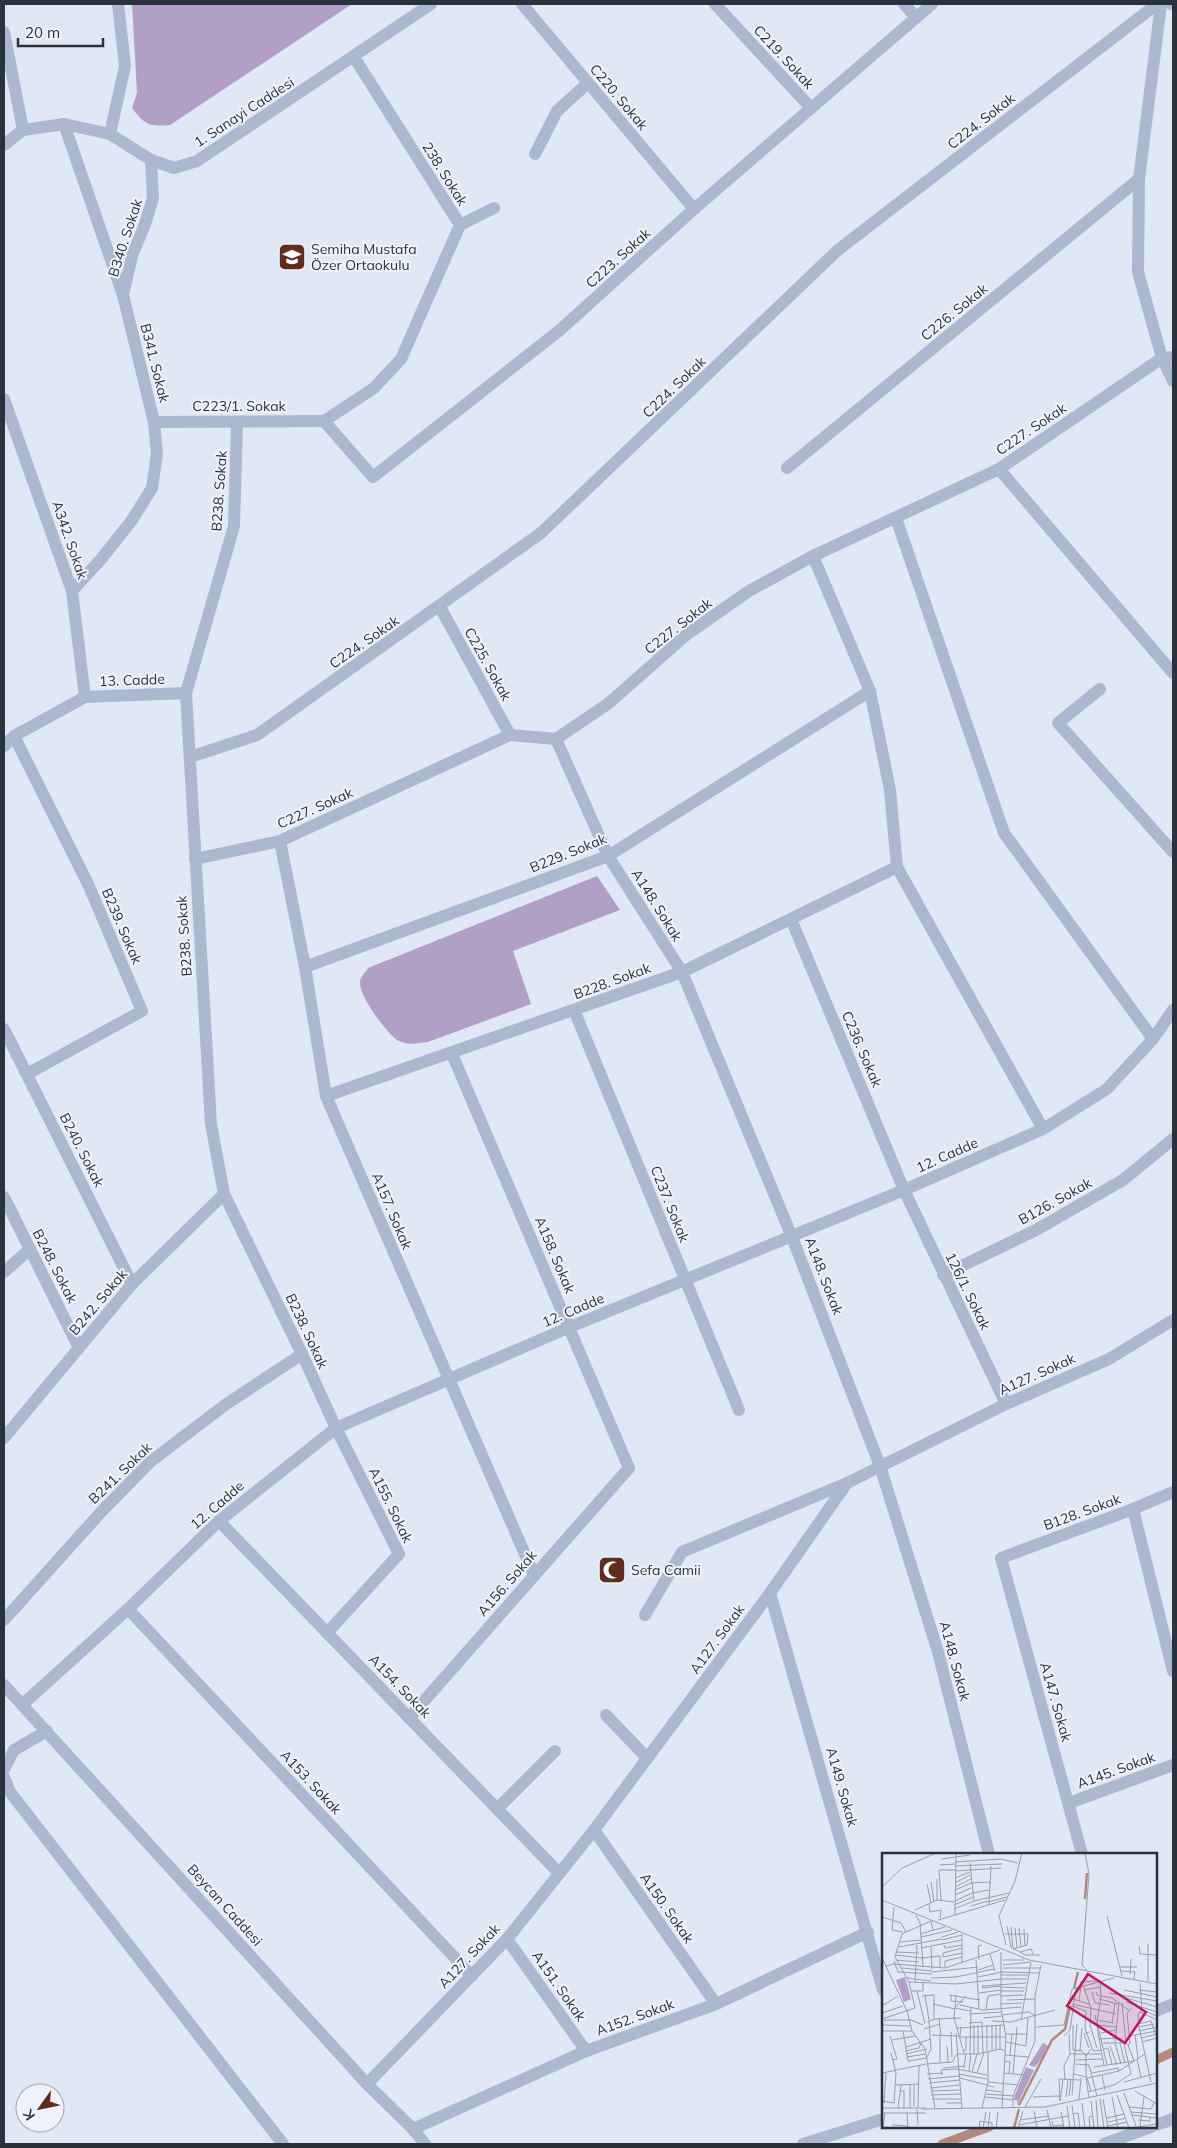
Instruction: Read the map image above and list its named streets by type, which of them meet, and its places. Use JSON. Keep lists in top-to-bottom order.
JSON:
{
  "streets": {
    "street": [
      "C219. Sokak",
      "C220. Sokak",
      "1. Sanayi Caddesi",
      "C224. Sokak",
      "238. Sokak",
      "B340. Sokak",
      "C223. Sokak",
      "C226. Sokak",
      "B341. Sokak",
      "C223/1. Sokak",
      "C227. Sokak",
      "B238. Sokak",
      "A342. Sokak",
      "C225. Sokak",
      "13. Cadde",
      "B229. Sokak",
      "A148. Sokak",
      "B239. Sokak",
      "B228. Sokak",
      "C236. Sokak",
      "B240. Sokak",
      "12. Cadde",
      "B126. Sokak",
      "C237. Sokak",
      "A157. Sokak",
      "A158. Sokak",
      "B248. Sokak",
      "126/1. Sokak",
      "B242. Sokak",
      "A127. Sokak",
      "B241. Sokak",
      "A155. Sokak",
      "B128. Sokak",
      "A156. Sokak",
      "A154. Sokak",
      "A147. Sokak",
      "A145. Sokak",
      "A153. Sokak",
      "A149. Sokak",
      "Beycan Caddesi",
      "A150. Sokak",
      "A151. Sokak",
      "A152. Sokak"
    ]
  },
  "crossings": [
    ["C219. Sokak", "C223. Sokak"],
    ["C220. Sokak", "C223. Sokak"],
    ["1. Sanayi Caddesi", "238. Sokak"],
    ["1. Sanayi Caddesi", "B340. Sokak"],
    ["1. Sanayi Caddesi", "B341. Sokak"],
    ["C224. Sokak", "B238. Sokak"],
    ["C224. Sokak", "C225. Sokak"],
    ["238. Sokak", "C223. Sokak"],
    ["238. Sokak", "C223/1. Sokak"],
    ["B340. Sokak", "B341. Sokak"],
    ["C223. Sokak", "C223/1. Sokak"],
    ["B341. Sokak", "C223/1. Sokak"],
    ["B341. Sokak", "A342. Sokak"],
    ["C223/1. Sokak", "B238. Sokak"],
    ["C227. Sokak", "B238. Sokak"],
    ["C227. Sokak", "C225. Sokak"],
    ["C227. Sokak", "A148. Sokak"],
    ["C227. Sokak", "A157. Sokak"],
    ["B238. Sokak", "13. Cadde"],
    ["B238. Sokak", "12. Cadde"],
    ["B238. Sokak", "B242. Sokak"],
    ["B238. Sokak", "B241. Sokak"],
    ["B238. Sokak", "A155. Sokak"],
    ["A342. Sokak", "13. Cadde"],
    ["13. Cadde", "B239. Sokak"],
    ["B229. Sokak", "A148. Sokak"],
    ["B229. Sokak", "A157. Sokak"],
    ["A148. Sokak", "B228. Sokak"],
    ["A148. Sokak", "12. Cadde"],
    ["A148. Sokak", "A127. Sokak"],
    ["B239. Sokak", "B240. Sokak"],
    ["B228. Sokak", "C236. Sokak"],
    ["B228. Sokak", "C237. Sokak"],
    ["B228. Sokak", "A157. Sokak"],
    ["B228. Sokak", "A158. Sokak"],
    ["C236. Sokak", "12. Cadde"],
    ["C236. Sokak", "126/1. Sokak"],
    ["B240. Sokak", "B242. Sokak"],
    ["12. Cadde", "C237. Sokak"],
    ["12. Cadde", "A157. Sokak"],
    ["12. Cadde", "A158. Sokak"],
    ["12. Cadde", "126/1. Sokak"],
    ["12. Cadde", "A155. Sokak"],
    ["12. Cadde", "A154. Sokak"],
    ["12. Cadde", "A153. Sokak"],
    ["12. Cadde", "Beycan Caddesi"],
    ["B126. Sokak", "126/1. Sokak"],
    ["A157. Sokak", "A156. Sokak"],
    ["A158. Sokak", "A156. Sokak"],
    ["B248. Sokak", "B242. Sokak"],
    ["126/1. Sokak", "A127. Sokak"],
    ["A127. Sokak", "A154. Sokak"],
    ["A127. Sokak", "A153. Sokak"],
    ["A127. Sokak", "A149. Sokak"],
    ["A127. Sokak", "Beycan Caddesi"],
    ["A127. Sokak", "A150. Sokak"],
    ["A127. Sokak", "A151. Sokak"],
    ["A155. Sokak", "A154. Sokak"],
    ["B128. Sokak", "A147. Sokak"],
    ["A156. Sokak", "A154. Sokak"],
    ["A147. Sokak", "A145. Sokak"],
    ["A149. Sokak", "A152. Sokak"],
    ["Beycan Caddesi", "A152. Sokak"],
    ["A150. Sokak", "A152. Sokak"],
    ["A151. Sokak", "A152. Sokak"]
  ],
  "places": {
    "school or university": ["Semiha Mustafa Özer Ortaokulu"],
    "mosque": ["Sefa Camii"]
  },
  "scale_bar": "20 m",
  "north": "bottom left"
}
